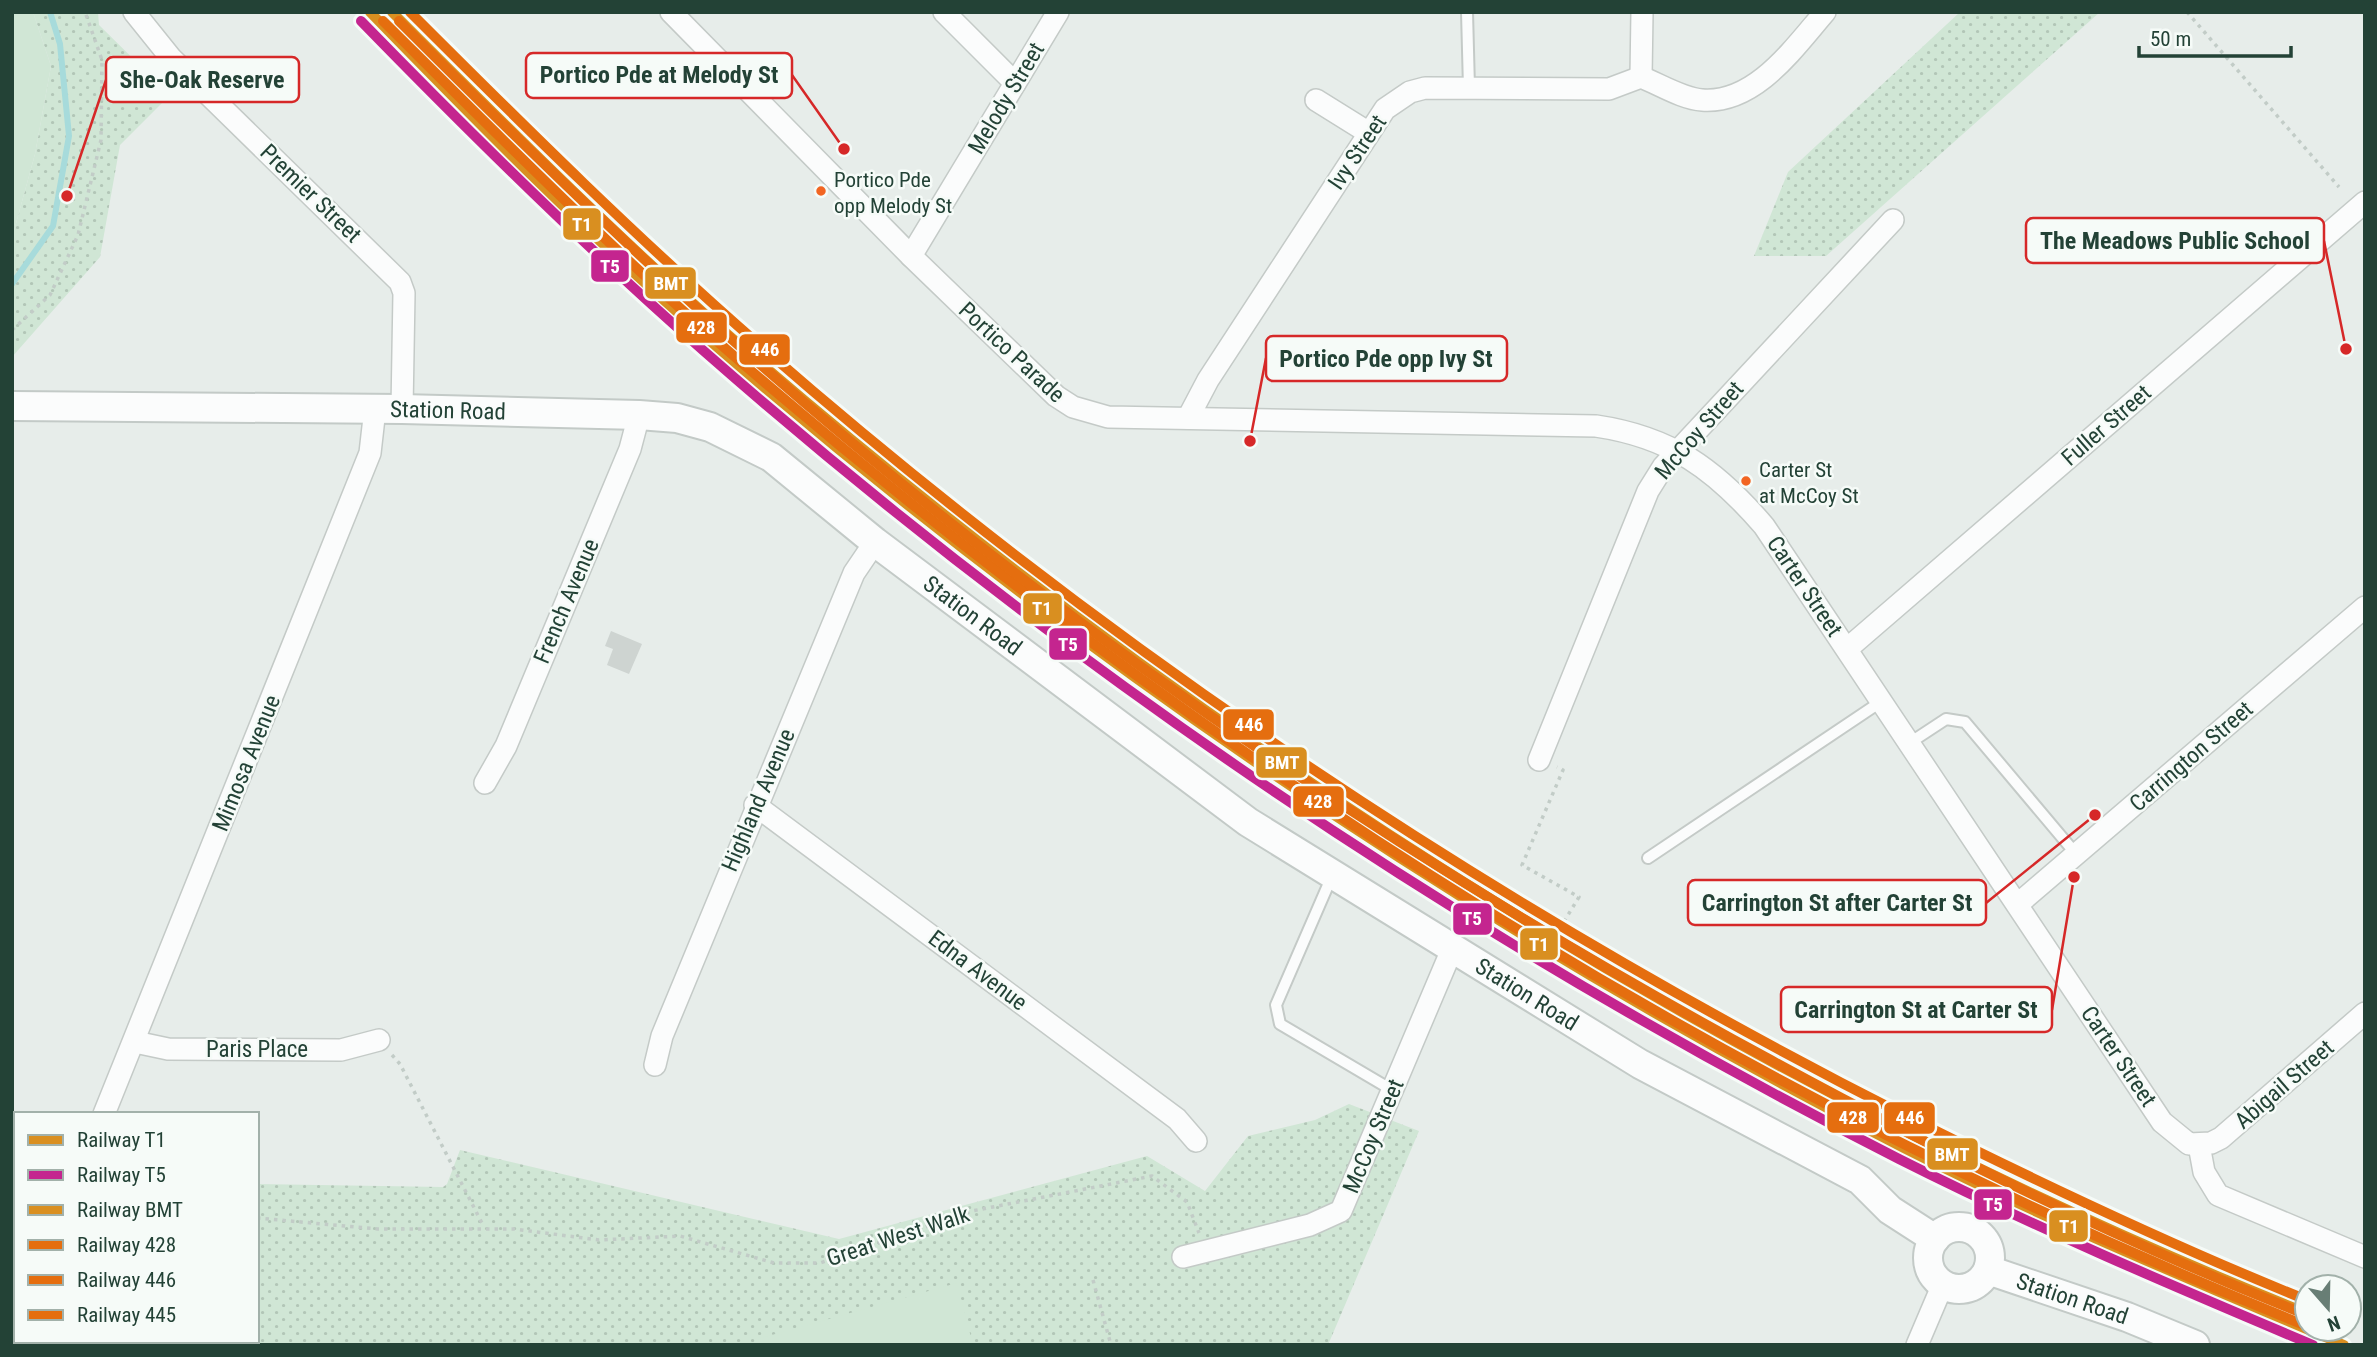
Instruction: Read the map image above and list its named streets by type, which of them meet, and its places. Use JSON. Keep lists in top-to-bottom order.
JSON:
{
  "streets": {
    "main road": ["Station Road"],
    "street": [
      "Melody Street",
      "Ivy Street",
      "Premier Street",
      "Portico Parade",
      "Fuller Street",
      "McCoy Street",
      "Carter Street",
      "French Avenue",
      "Carrington Street",
      "Mimosa Avenue",
      "Highland Avenue",
      "Edna Avenue",
      "Paris Place",
      "Abigail Street"
    ],
    "path": ["Great West Walk"]
  },
  "crossings": [
    ["Melody Street", "Portico Parade"],
    ["Ivy Street", "Portico Parade"],
    ["Premier Street", "Station Road"],
    ["Premier Street", "Mimosa Avenue"],
    ["Portico Parade", "McCoy Street"],
    ["Portico Parade", "Carter Street"],
    ["Station Road", "McCoy Street"],
    ["Station Road", "French Avenue"],
    ["Station Road", "Mimosa Avenue"],
    ["Station Road", "Highland Avenue"],
    ["Fuller Street", "Carter Street"],
    ["McCoy Street", "Carter Street"],
    ["McCoy Street", "Great West Walk"],
    ["Carter Street", "Carrington Street"],
    ["Carter Street", "Abigail Street"],
    ["Mimosa Avenue", "Paris Place"],
    ["Highland Avenue", "Edna Avenue"]
  ],
  "places": [
    "Portico Pde at Melody St",
    "Portico Pde opp Melody St",
    "She-Oak Reserve",
    "The Meadows Public School",
    "Portico Pde opp Ivy St",
    "Carter St at McCoy St",
    "Carrington St after Carter St",
    "Carrington St at Carter St"
  ],
  "lines": [
    "rail line T1",
    "rail line BMT",
    "rail line 446",
    "rail line T5",
    "rail line 428",
    "rail line 445"
  ],
  "legend": [
    "Railway T1",
    "Railway T5",
    "Railway BMT",
    "Railway 428",
    "Railway 446",
    "Railway 445"
  ],
  "scale_bar": "50 m",
  "north": "bottom"
}
